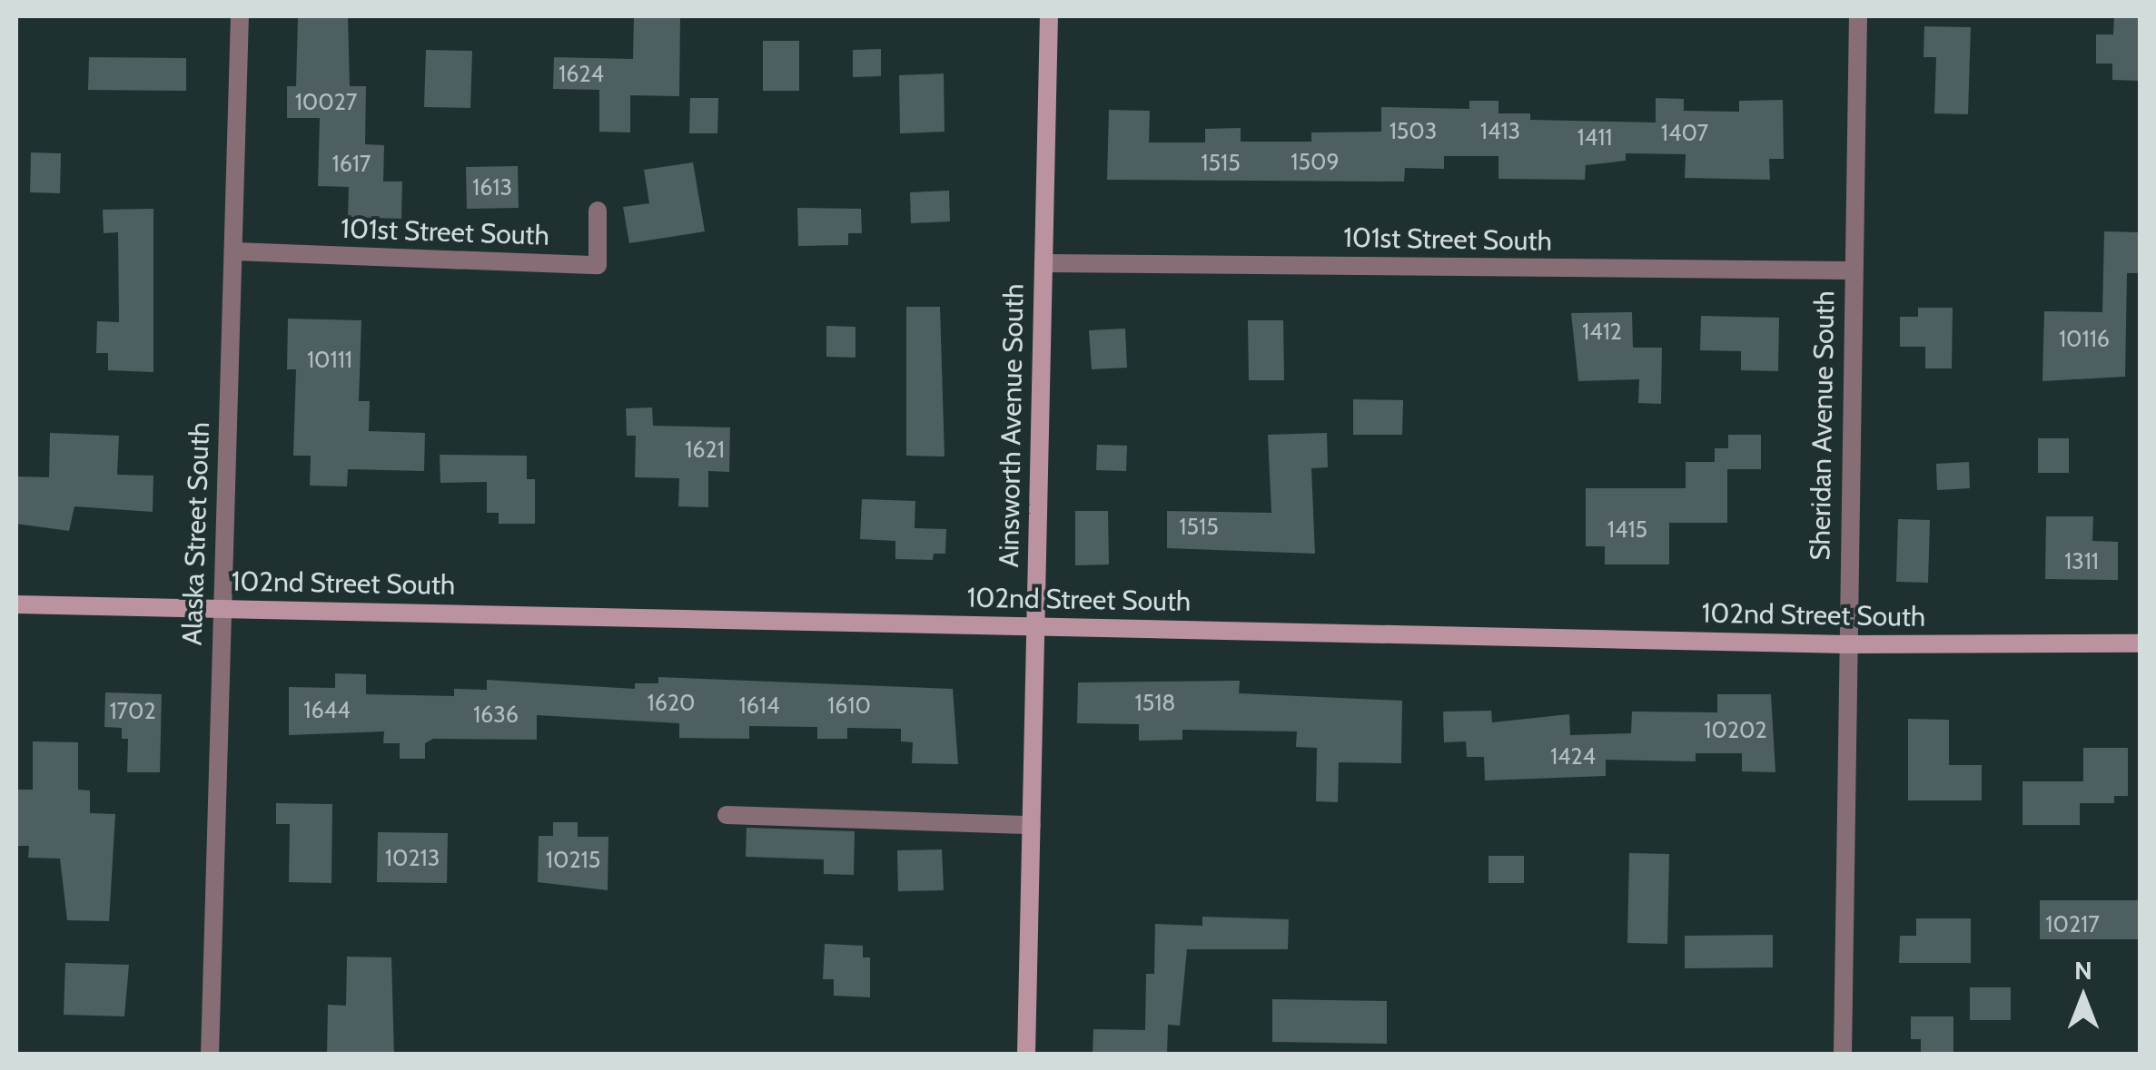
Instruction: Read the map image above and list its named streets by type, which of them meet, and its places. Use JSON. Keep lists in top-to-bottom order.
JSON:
{
  "streets": {
    "street": [
      "101st Street South",
      "Ainsworth Avenue South",
      "Sheridan Avenue South",
      "Alaska Street South",
      "102nd Street South"
    ]
  },
  "crossings": [
    ["101st Street South", "Ainsworth Avenue South"],
    ["101st Street South", "Sheridan Avenue South"],
    ["101st Street South", "Alaska Street South"],
    ["Ainsworth Avenue South", "102nd Street South"],
    ["Sheridan Avenue South", "102nd Street South"],
    ["Alaska Street South", "102nd Street South"]
  ],
  "house_numbers": [
    "1624",
    "10027",
    "1503",
    "1413",
    "1407",
    "1411",
    "1509",
    "1515",
    "1617",
    "1613",
    "1412",
    "10116",
    "10111",
    "1621",
    "1515",
    "1415",
    "1311",
    "1620",
    "1518",
    "1614",
    "1610",
    "1644",
    "1702",
    "1636",
    "10202",
    "1424",
    "10213",
    "10215",
    "10217"
  ],
  "north": "top"
}
